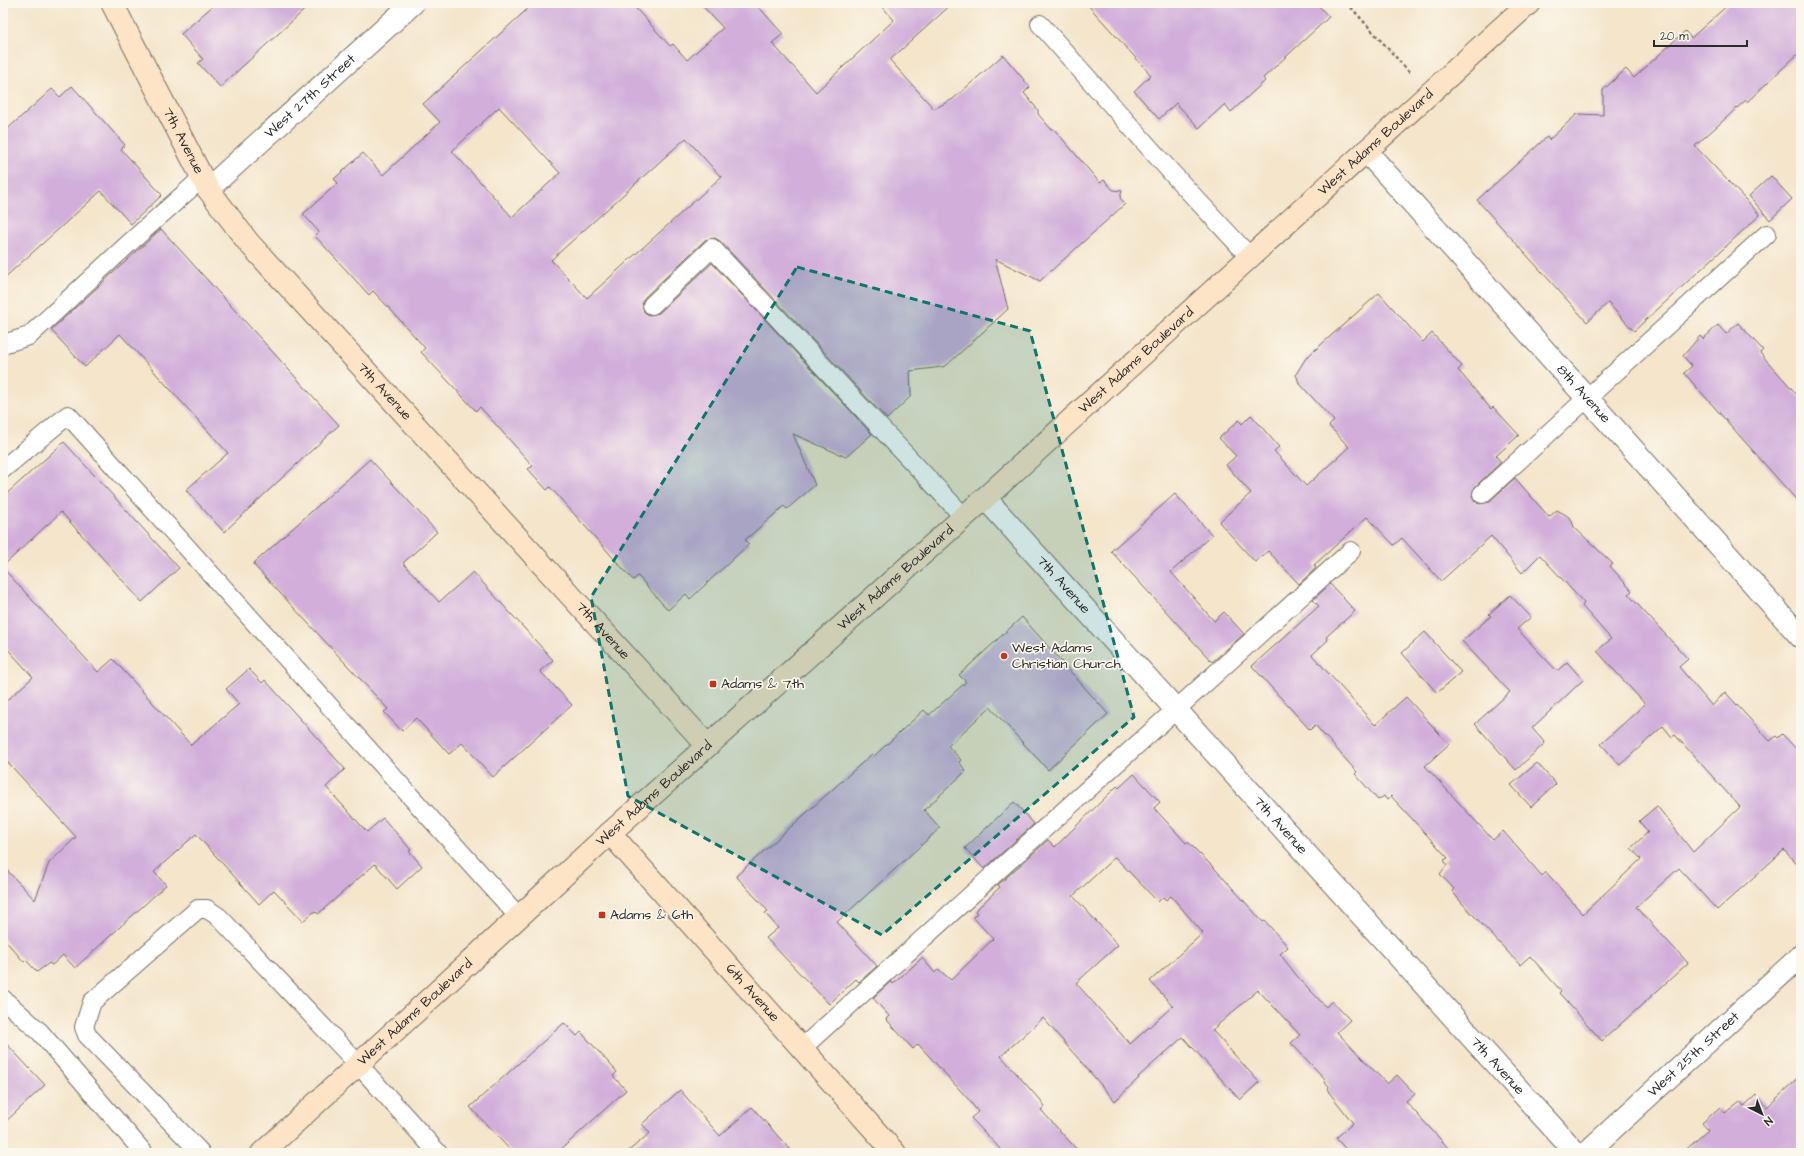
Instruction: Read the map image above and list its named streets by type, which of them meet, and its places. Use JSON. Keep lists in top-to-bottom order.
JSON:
{
  "streets": {
    "main road": ["7th Avenue", "West Adams Boulevard", "6th Avenue"],
    "street": ["West 27th Street", "8th Avenue", "West 25th Street"]
  },
  "crossings": [
    ["West 27th Street", "7th Avenue"],
    ["7th Avenue", "West Adams Boulevard"],
    ["West Adams Boulevard", "8th Avenue"],
    ["West Adams Boulevard", "6th Avenue"]
  ],
  "places": {
    "other": ["West Adams Christian Church"],
    "transit": ["Adams & 7th", "Adams & 6th"]
  },
  "scale_bar": "20 m",
  "north": "bottom right"
}
